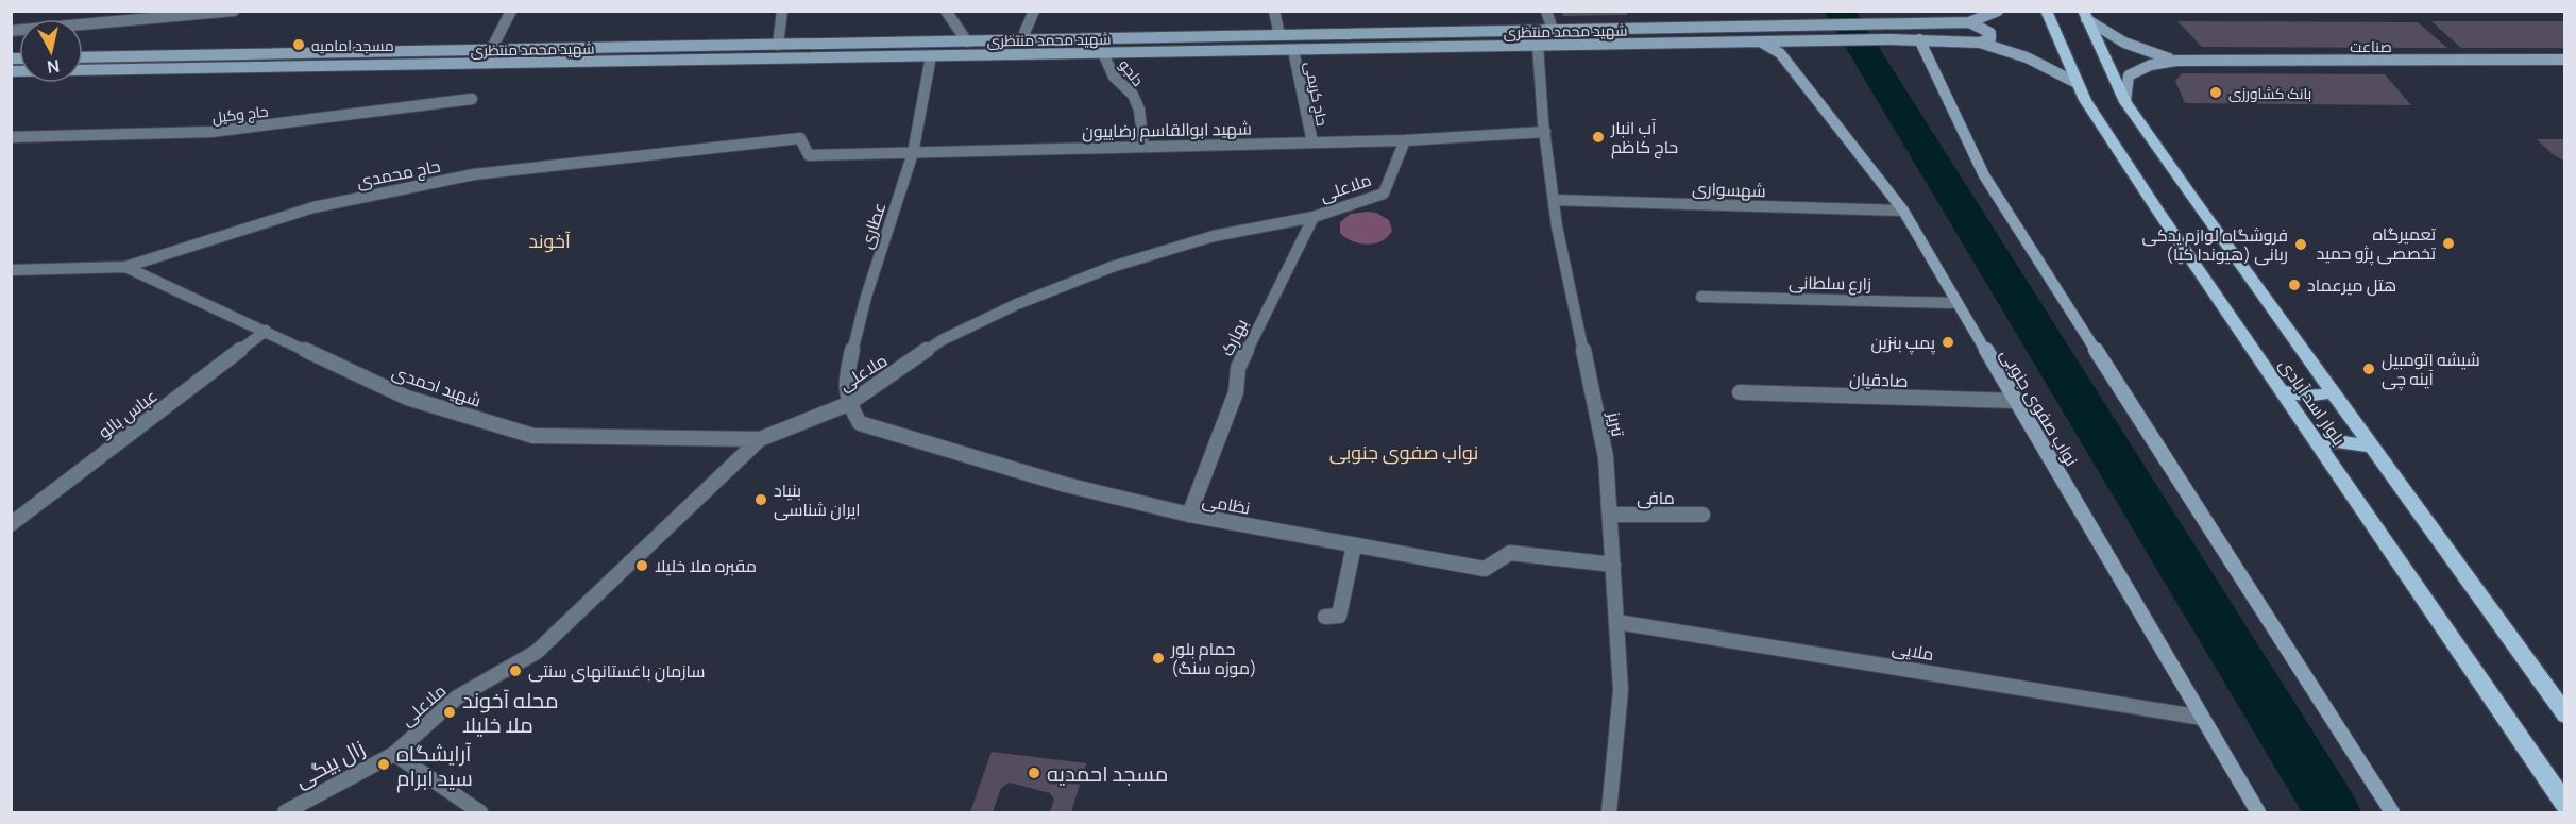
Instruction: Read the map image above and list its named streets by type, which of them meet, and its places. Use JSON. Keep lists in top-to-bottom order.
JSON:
{
  "streets": {
    "main road": [
      "شهید محمد منتظری",
      "صناعت",
      "بلوار اسد آبادی",
      "نواب صفوی جنوبی"
    ],
    "street": [
      "دلجو",
      "حاج کریمی",
      "حاج وکیل",
      "شهید ابوالقاسم رضاییون",
      "حاج محمدی",
      "ملاعلی",
      "شهسواری",
      "عطاری",
      "زارع سلطانی",
      "بهارک",
      "صادقیان",
      "شهید احمدی",
      "عباس بالو",
      "تبریز",
      "مافی",
      "نظامی",
      "ملایی",
      "زال بیگی"
    ]
  },
  "crossings": [
    ["شهید محمد منتظری", "دلجو"],
    ["شهید محمد منتظری", "حاج کریمی"],
    ["شهید محمد منتظری", "عطاری"],
    ["شهید محمد منتظری", "نواب صفوی جنوبی"],
    ["شهید محمد منتظری", "تبریز"],
    ["دلجو", "شهید ابوالقاسم رضاییون"],
    ["حاج کریمی", "شهید ابوالقاسم رضاییون"],
    ["شهید ابوالقاسم رضاییون", "حاج محمدی"],
    ["شهید ابوالقاسم رضاییون", "ملاعلی"],
    ["شهید ابوالقاسم رضاییون", "عطاری"],
    ["شهید ابوالقاسم رضاییون", "تبریز"],
    ["حاج محمدی", "شهید احمدی"],
    ["ملاعلی", "عطاری"],
    ["ملاعلی", "بهارک"],
    ["ملاعلی", "شهید احمدی"],
    ["ملاعلی", "نظامی"],
    ["ملاعلی", "زال بیگی"],
    ["شهسواری", "نواب صفوی جنوبی"],
    ["شهسواری", "تبریز"],
    ["عطاری", "نظامی"],
    ["زارع سلطانی", "نواب صفوی جنوبی"],
    ["بهارک", "نظامی"],
    ["صادقیان", "نواب صفوی جنوبی"],
    ["شهید احمدی", "عباس بالو"],
    ["نواب صفوی جنوبی", "ملایی"],
    ["تبریز", "مافی"],
    ["تبریز", "نظامی"],
    ["تبریز", "ملایی"]
  ],
  "districts": ["آخوند", "نواب صفوی جنوبی"],
  "places": [
    "مسجد امامیه",
    "بانک کشاورزی",
    "آب انبار حاج کاظم",
    "تعمیرگاه تخصصی پژو حمید",
    "فروشگاه لوازم یدکی ربانی (هیوندا کیا)",
    "هتل میرعماد",
    "پمپ بنزین",
    "شیشه اتومبیل آینه چی",
    "بنیاد ایران شناسی",
    "مقبره ملا خلیلا",
    "حمام بلور (موزه سنگ)",
    "سازمان باغستانهای سنتی",
    "محله آخوند ملا خلیلا",
    "آرایشگاه سید ابرام",
    "مسجد احمدیه"
  ],
  "north": "bottom"
}
